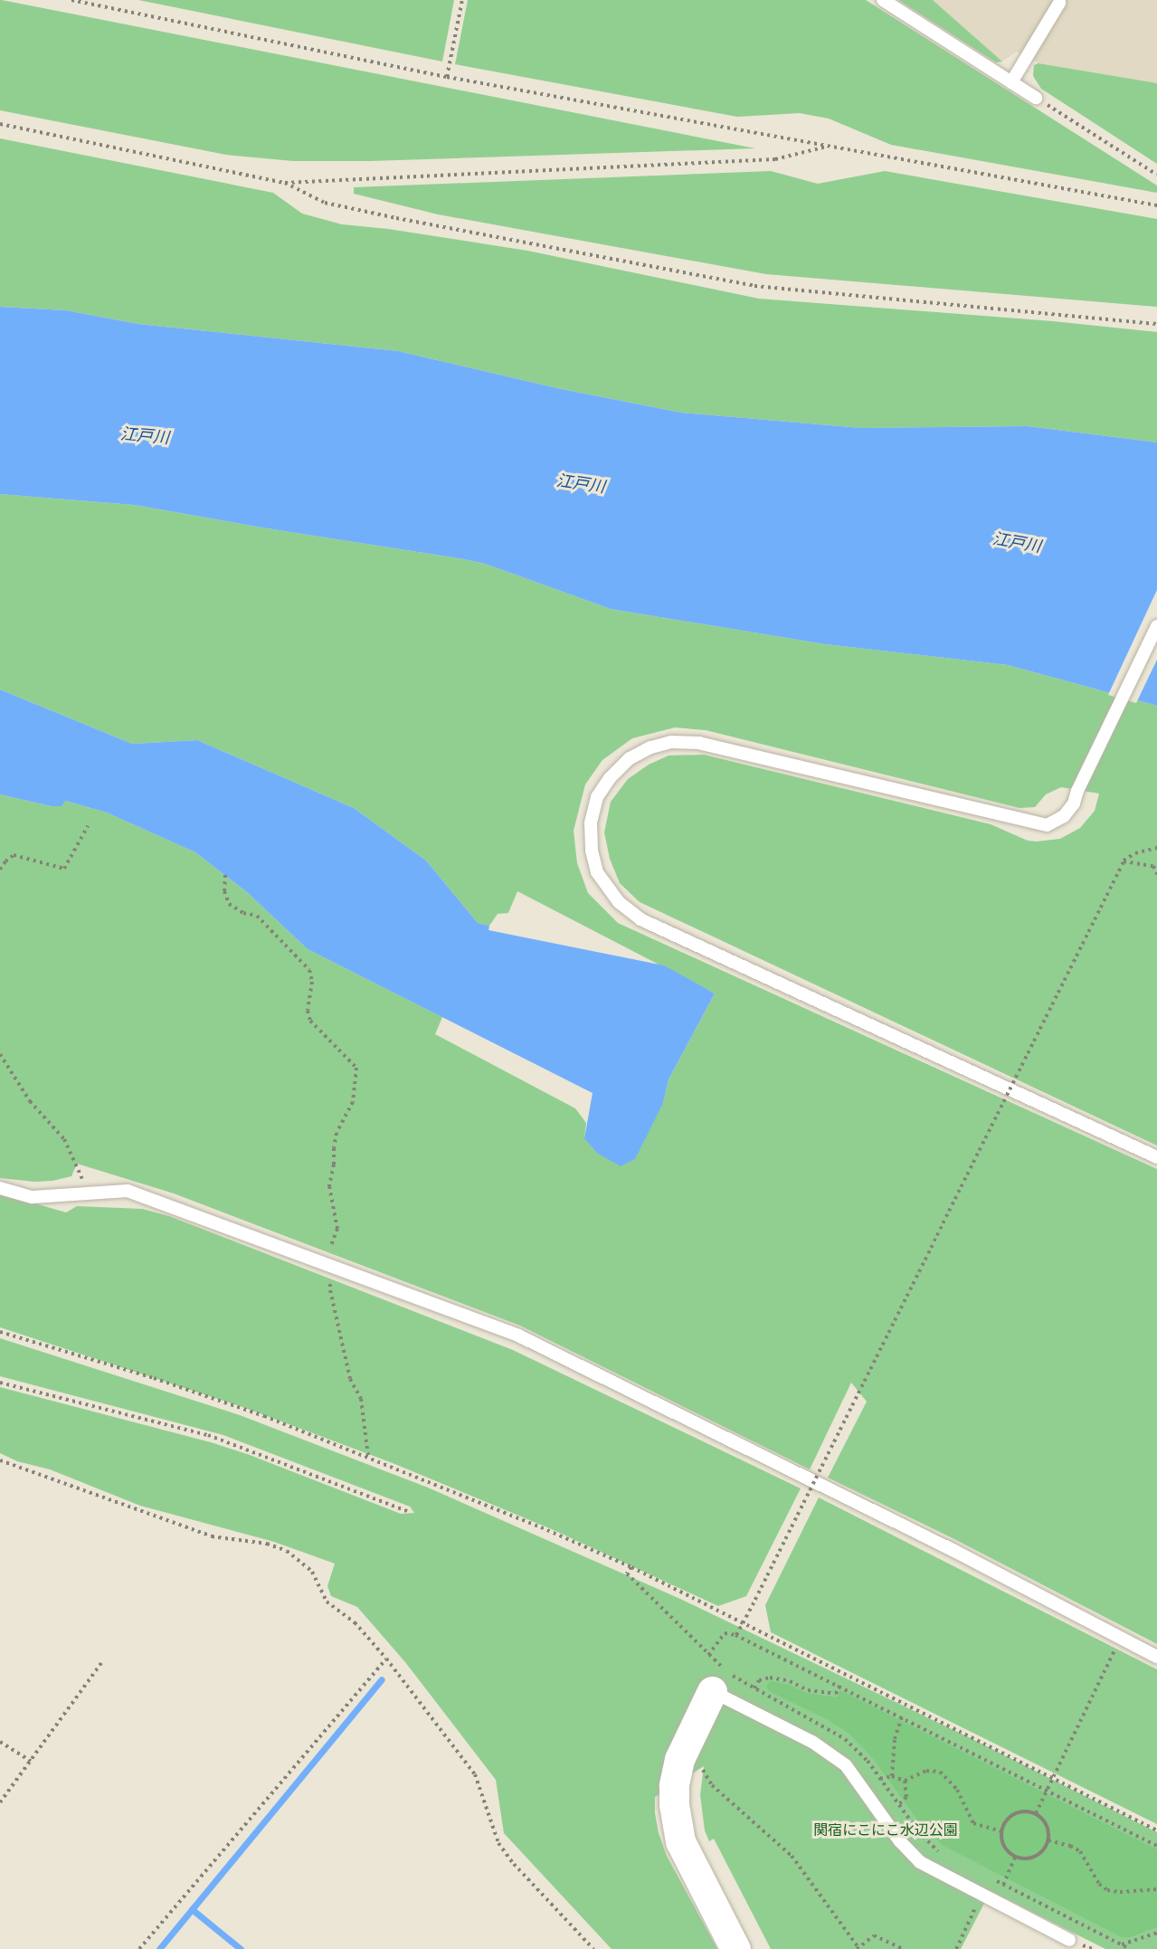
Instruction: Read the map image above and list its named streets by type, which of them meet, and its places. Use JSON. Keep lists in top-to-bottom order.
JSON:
{
  "water": ["江戸川"],
  "parks": ["関宿にこにこ水辺公園"]
}
